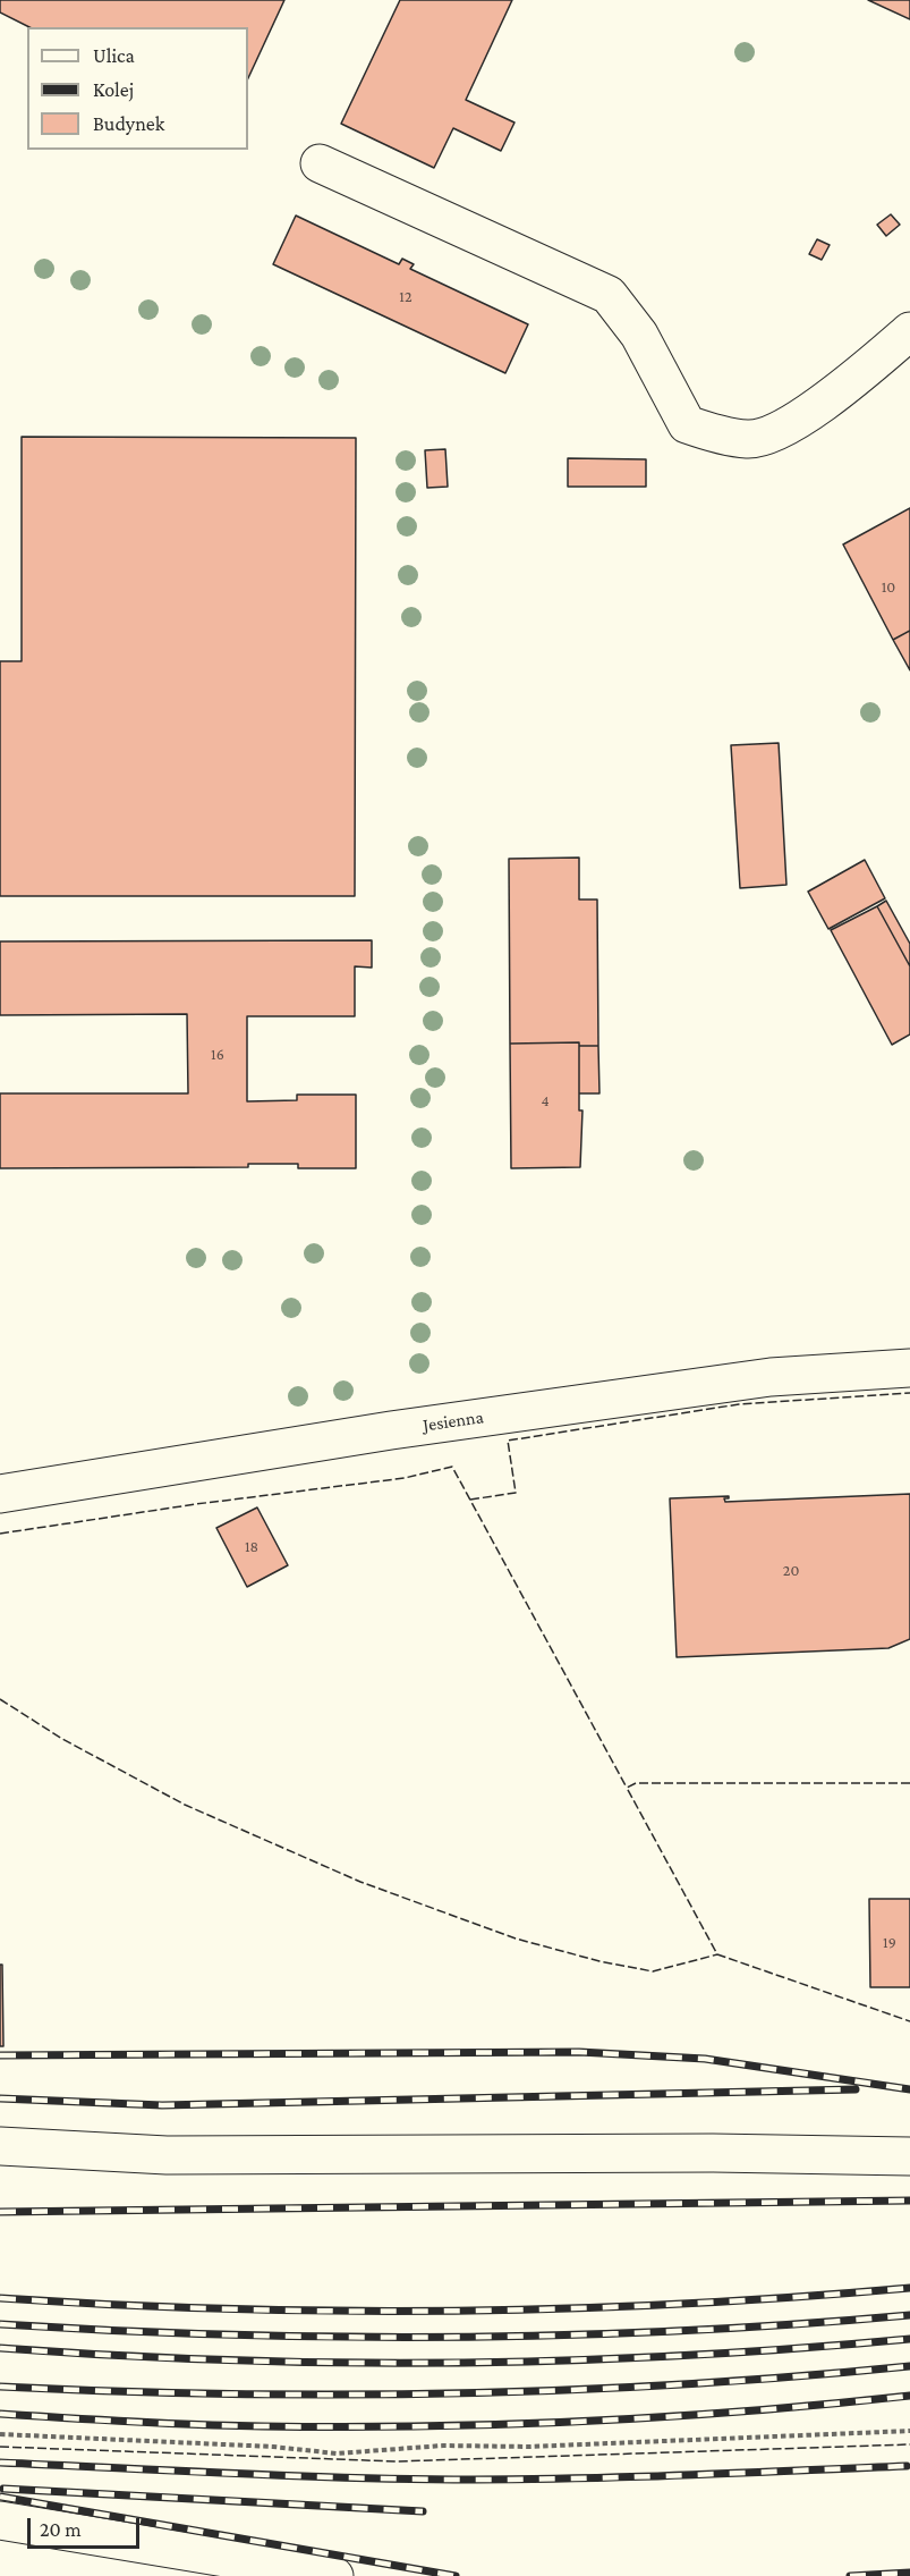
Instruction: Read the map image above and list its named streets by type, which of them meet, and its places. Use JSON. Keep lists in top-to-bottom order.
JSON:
{
  "streets": {
    "street": ["Jesienna"]
  },
  "house_numbers": [
    "12",
    "10",
    "16",
    "4",
    "18",
    "20",
    "19"
  ],
  "legend": ["Ulica", "Kolej", "Budynek"],
  "scale_bar": "20 m"
}
